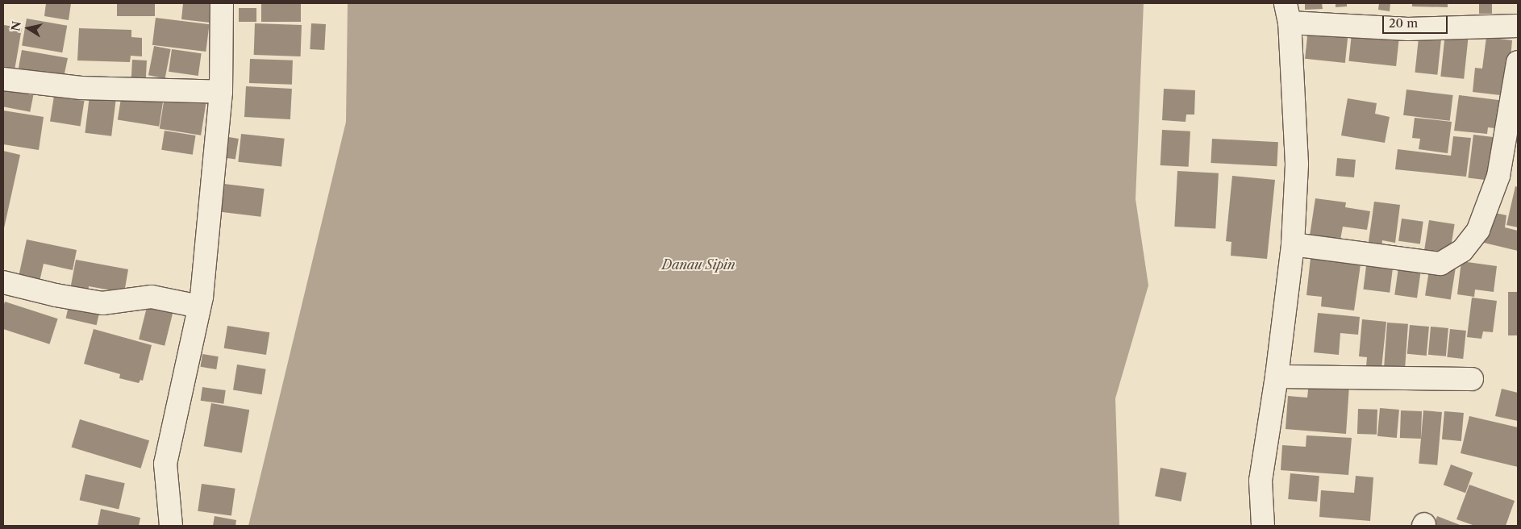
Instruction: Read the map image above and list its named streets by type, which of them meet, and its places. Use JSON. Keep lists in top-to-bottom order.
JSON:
{
  "water": ["Danau Sipin"],
  "scale_bar": "20 m",
  "north": "left"
}
